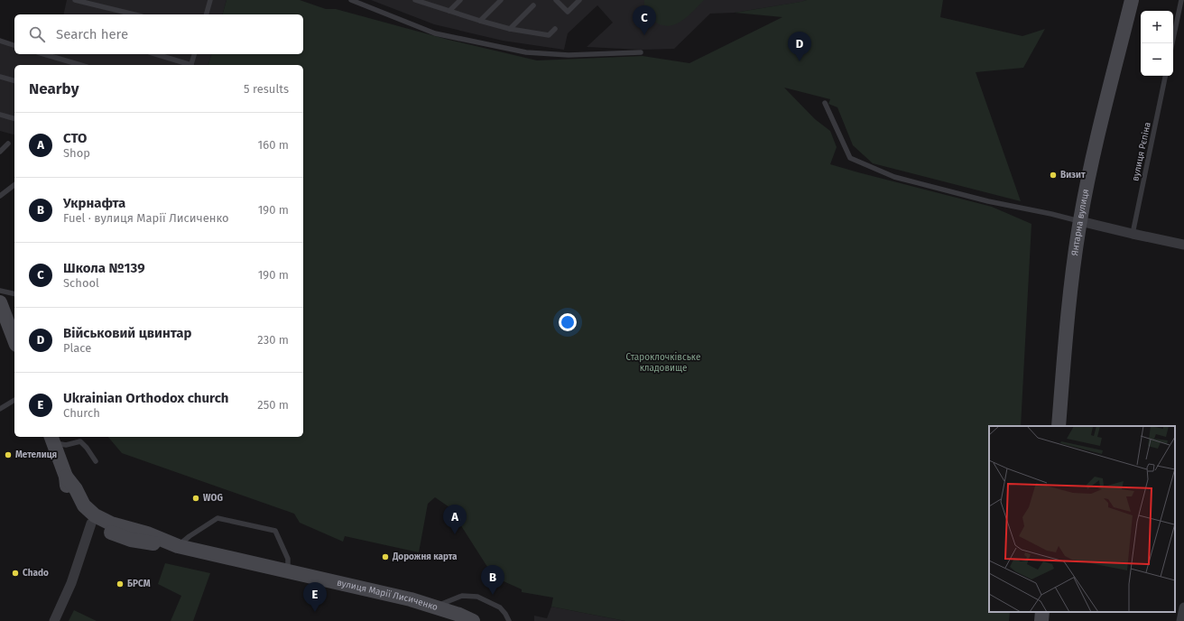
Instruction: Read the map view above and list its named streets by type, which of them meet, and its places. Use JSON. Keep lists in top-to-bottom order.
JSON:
{
  "streets": {
    "main road": ["Янтарна вулиця", "вулиця Марії Лисиченко"],
    "lane": ["вулиця Рєпіна"]
  },
  "parks": ["Староклочківське кладовище"],
  "places": [
    "Визит",
    "Метелиця",
    "WOG",
    "Дорожня карта",
    "Chado",
    "БРСМ"
  ],
  "page": {
    "pins": [
      "C",
      "D",
      "A",
      "B",
      "E"
    ],
    "map_buttons": ["+", "−"],
    "search": "Search here",
    "heading": ["Nearby", "5 results"],
    "list": [
      {
        "mark": "A",
        "name": "СТО",
        "note": "Shop",
        "value": "160 m"
      },
      {
        "mark": "B",
        "name": "Укрнафта",
        "note": "Fuel · вулиця Марії Лисиченко",
        "value": "190 m"
      },
      {
        "mark": "C",
        "name": "Школа №139",
        "note": "School",
        "value": "190 m"
      },
      {
        "mark": "D",
        "name": "Військовий цвинтар",
        "note": "Place",
        "value": "230 m"
      },
      {
        "mark": "E",
        "name": "Ukrainian Orthodox church",
        "note": "Church",
        "value": "250 m"
      }
    ]
  }
}
